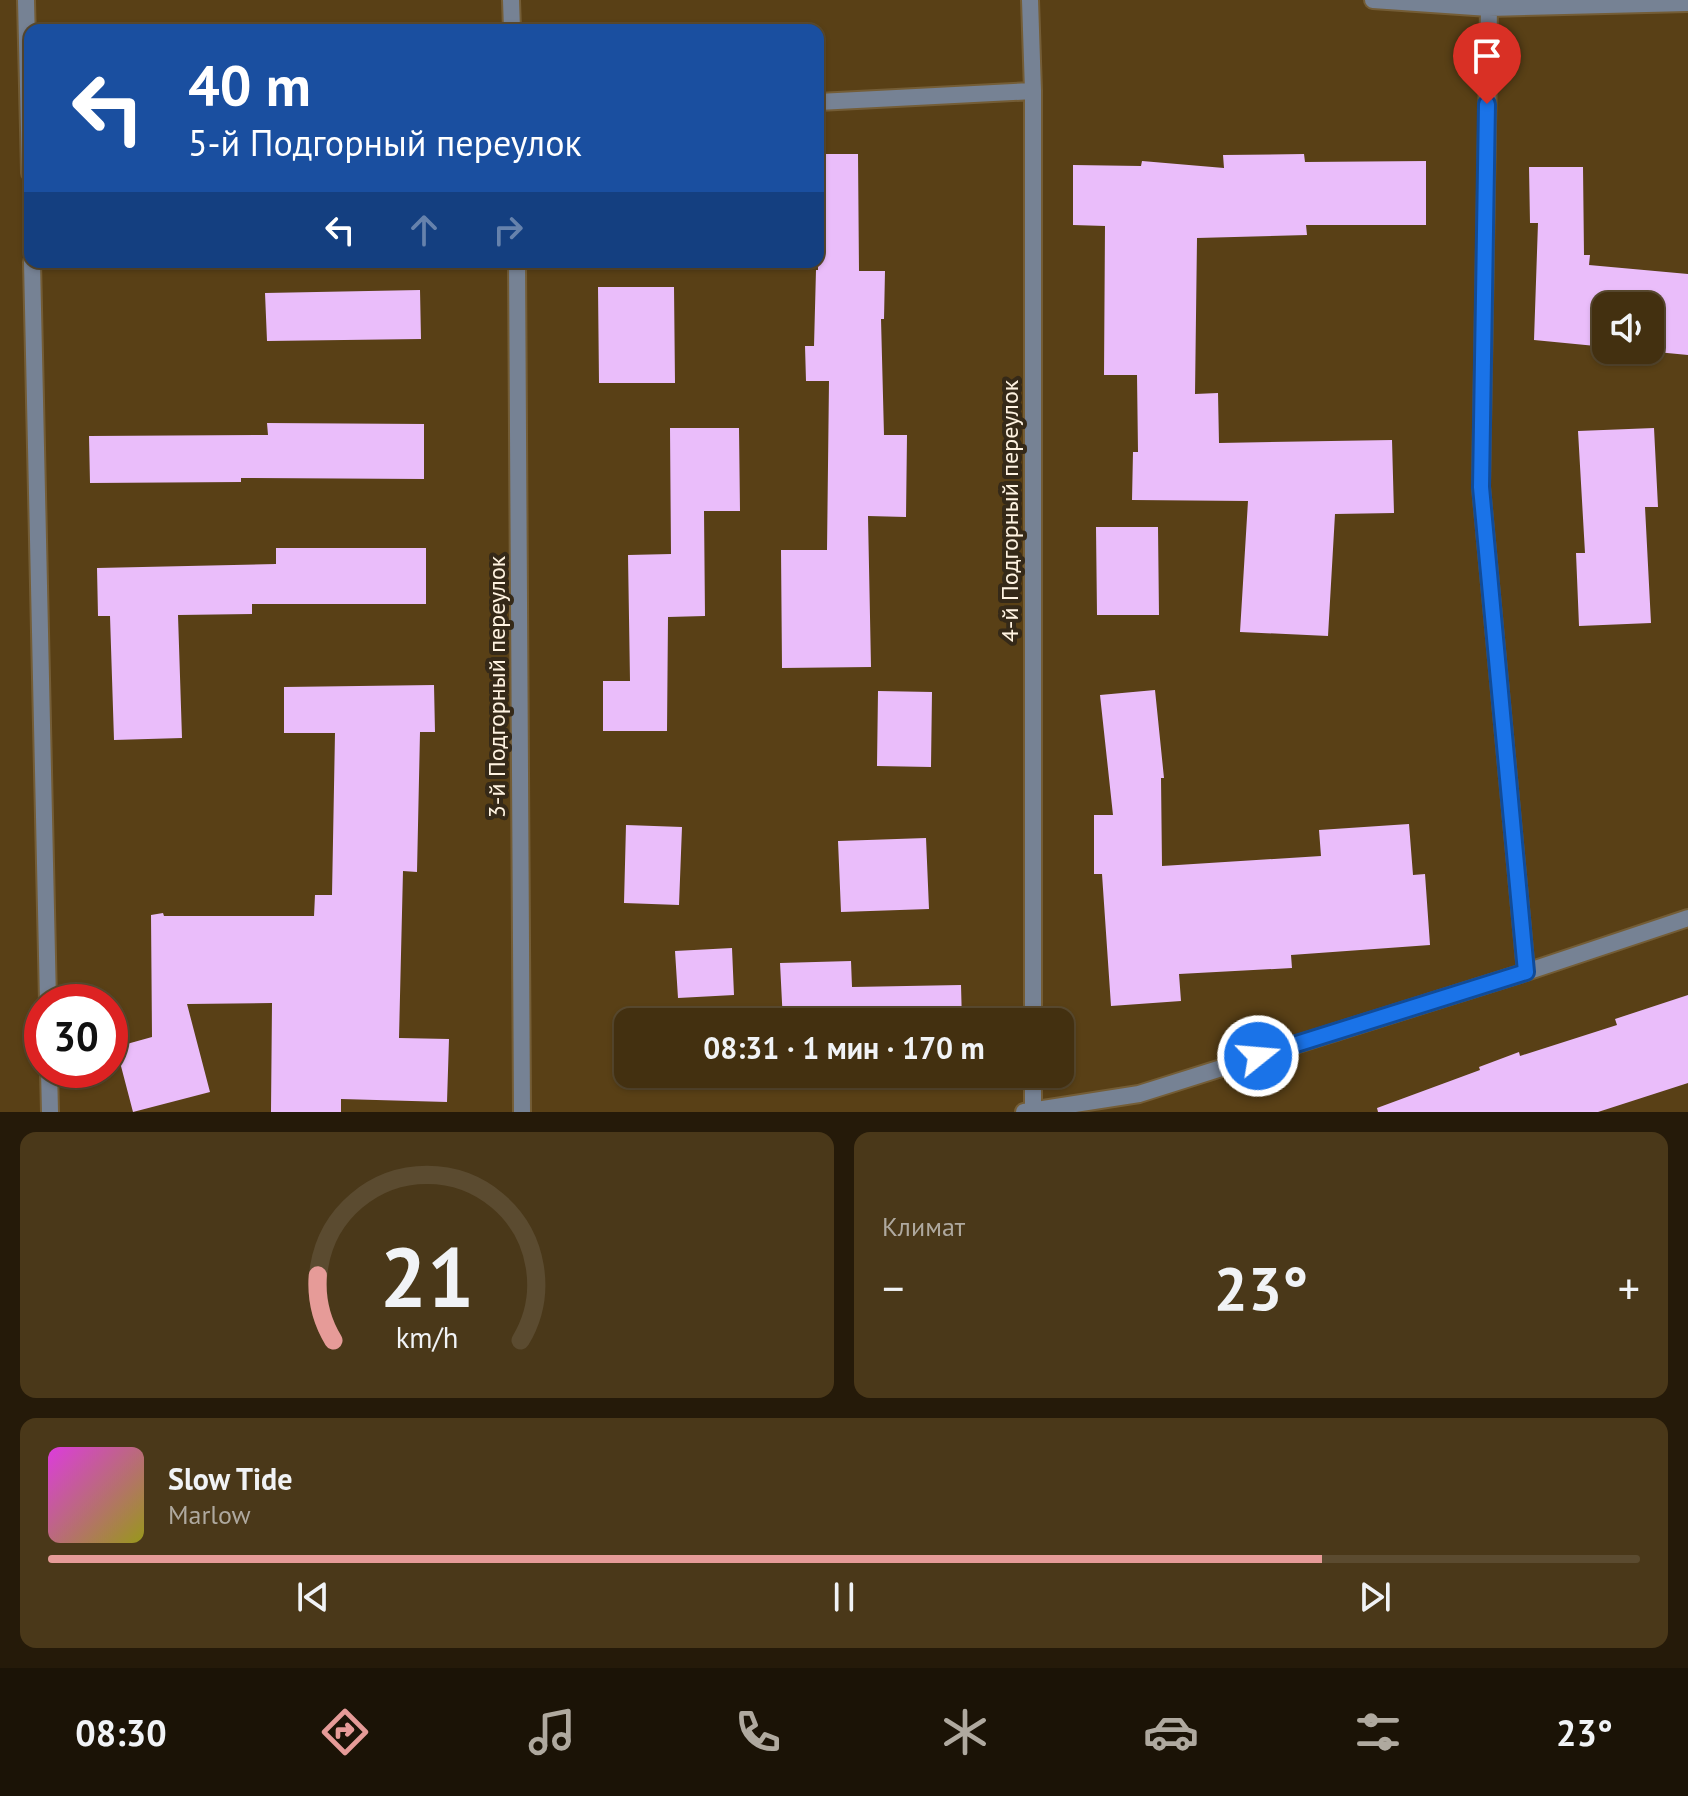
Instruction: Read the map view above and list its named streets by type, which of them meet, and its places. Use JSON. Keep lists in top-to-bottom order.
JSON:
{
  "streets": {
    "street": ["4-й Подгорный переулок", "3-й Подгорный переулок"]
  },
  "page": {
    "turn": ["40 m", "5-й Подгорный переулок"],
    "limit": "30",
    "trip": "08:31 · 1 мин · 170 m",
    "tile": "Климат",
    "heat": ["−", "23°", "+"],
    "song": ["Slow Tide", "Marlow"],
    "tabs": ["08:30", "23°"],
    "gauge": ["21", "km/h"]
  }
}
